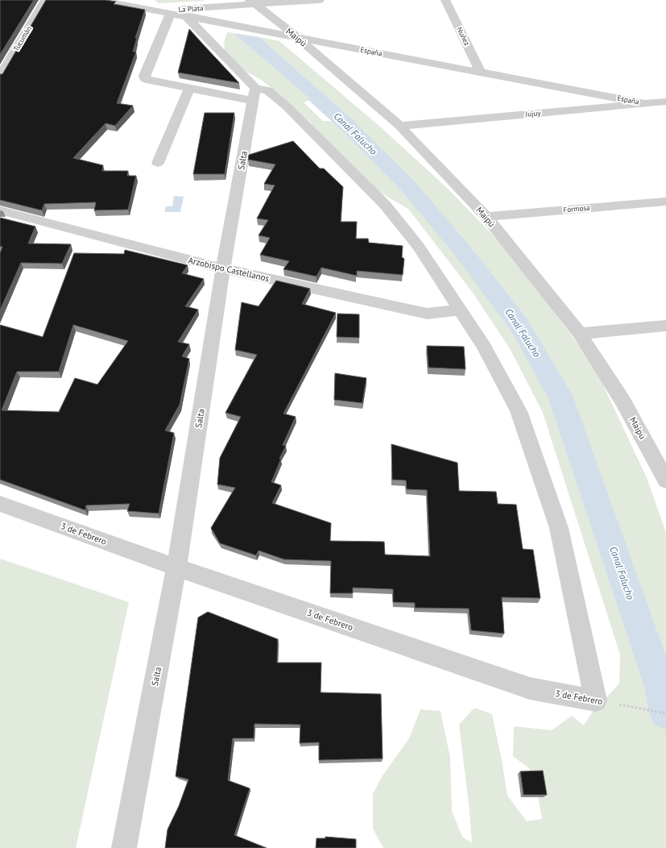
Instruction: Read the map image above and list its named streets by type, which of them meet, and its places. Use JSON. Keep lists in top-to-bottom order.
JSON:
{
  "streets": {
    "street": [
      "La Plata",
      "Nuñez",
      "Maipú",
      "Tucumán",
      "España",
      "Jujuy",
      "Salta",
      "Formosa",
      "Arzobispo Castellanos",
      "3 de Febrero"
    ]
  },
  "crossings": [
    ["La Plata", "Maipú"],
    ["La Plata", "España"],
    ["Nuñez", "España"],
    ["Maipú", "España"],
    ["Maipú", "Jujuy"],
    ["Maipú", "Formosa"],
    ["España", "Jujuy"],
    ["Salta", "Arzobispo Castellanos"],
    ["Salta", "3 de Febrero"]
  ],
  "water": ["Canal Falucho"]
}
